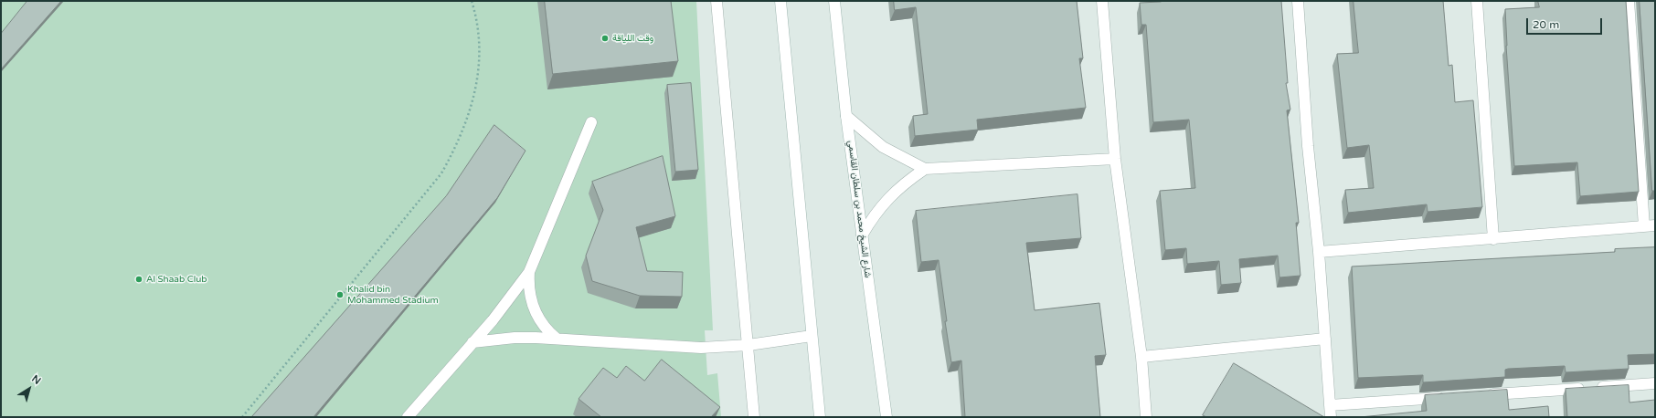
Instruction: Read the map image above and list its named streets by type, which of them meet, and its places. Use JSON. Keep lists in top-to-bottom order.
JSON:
{
  "streets": {
    "street": ["شارع الشيخ محمد بن سلطان القاسمي"]
  },
  "places": ["وقت اللياقة", "Al Shaab Club", "Khalid bin Mohammed Stadium"],
  "scale_bar": "20 m",
  "north": "top right"
}
